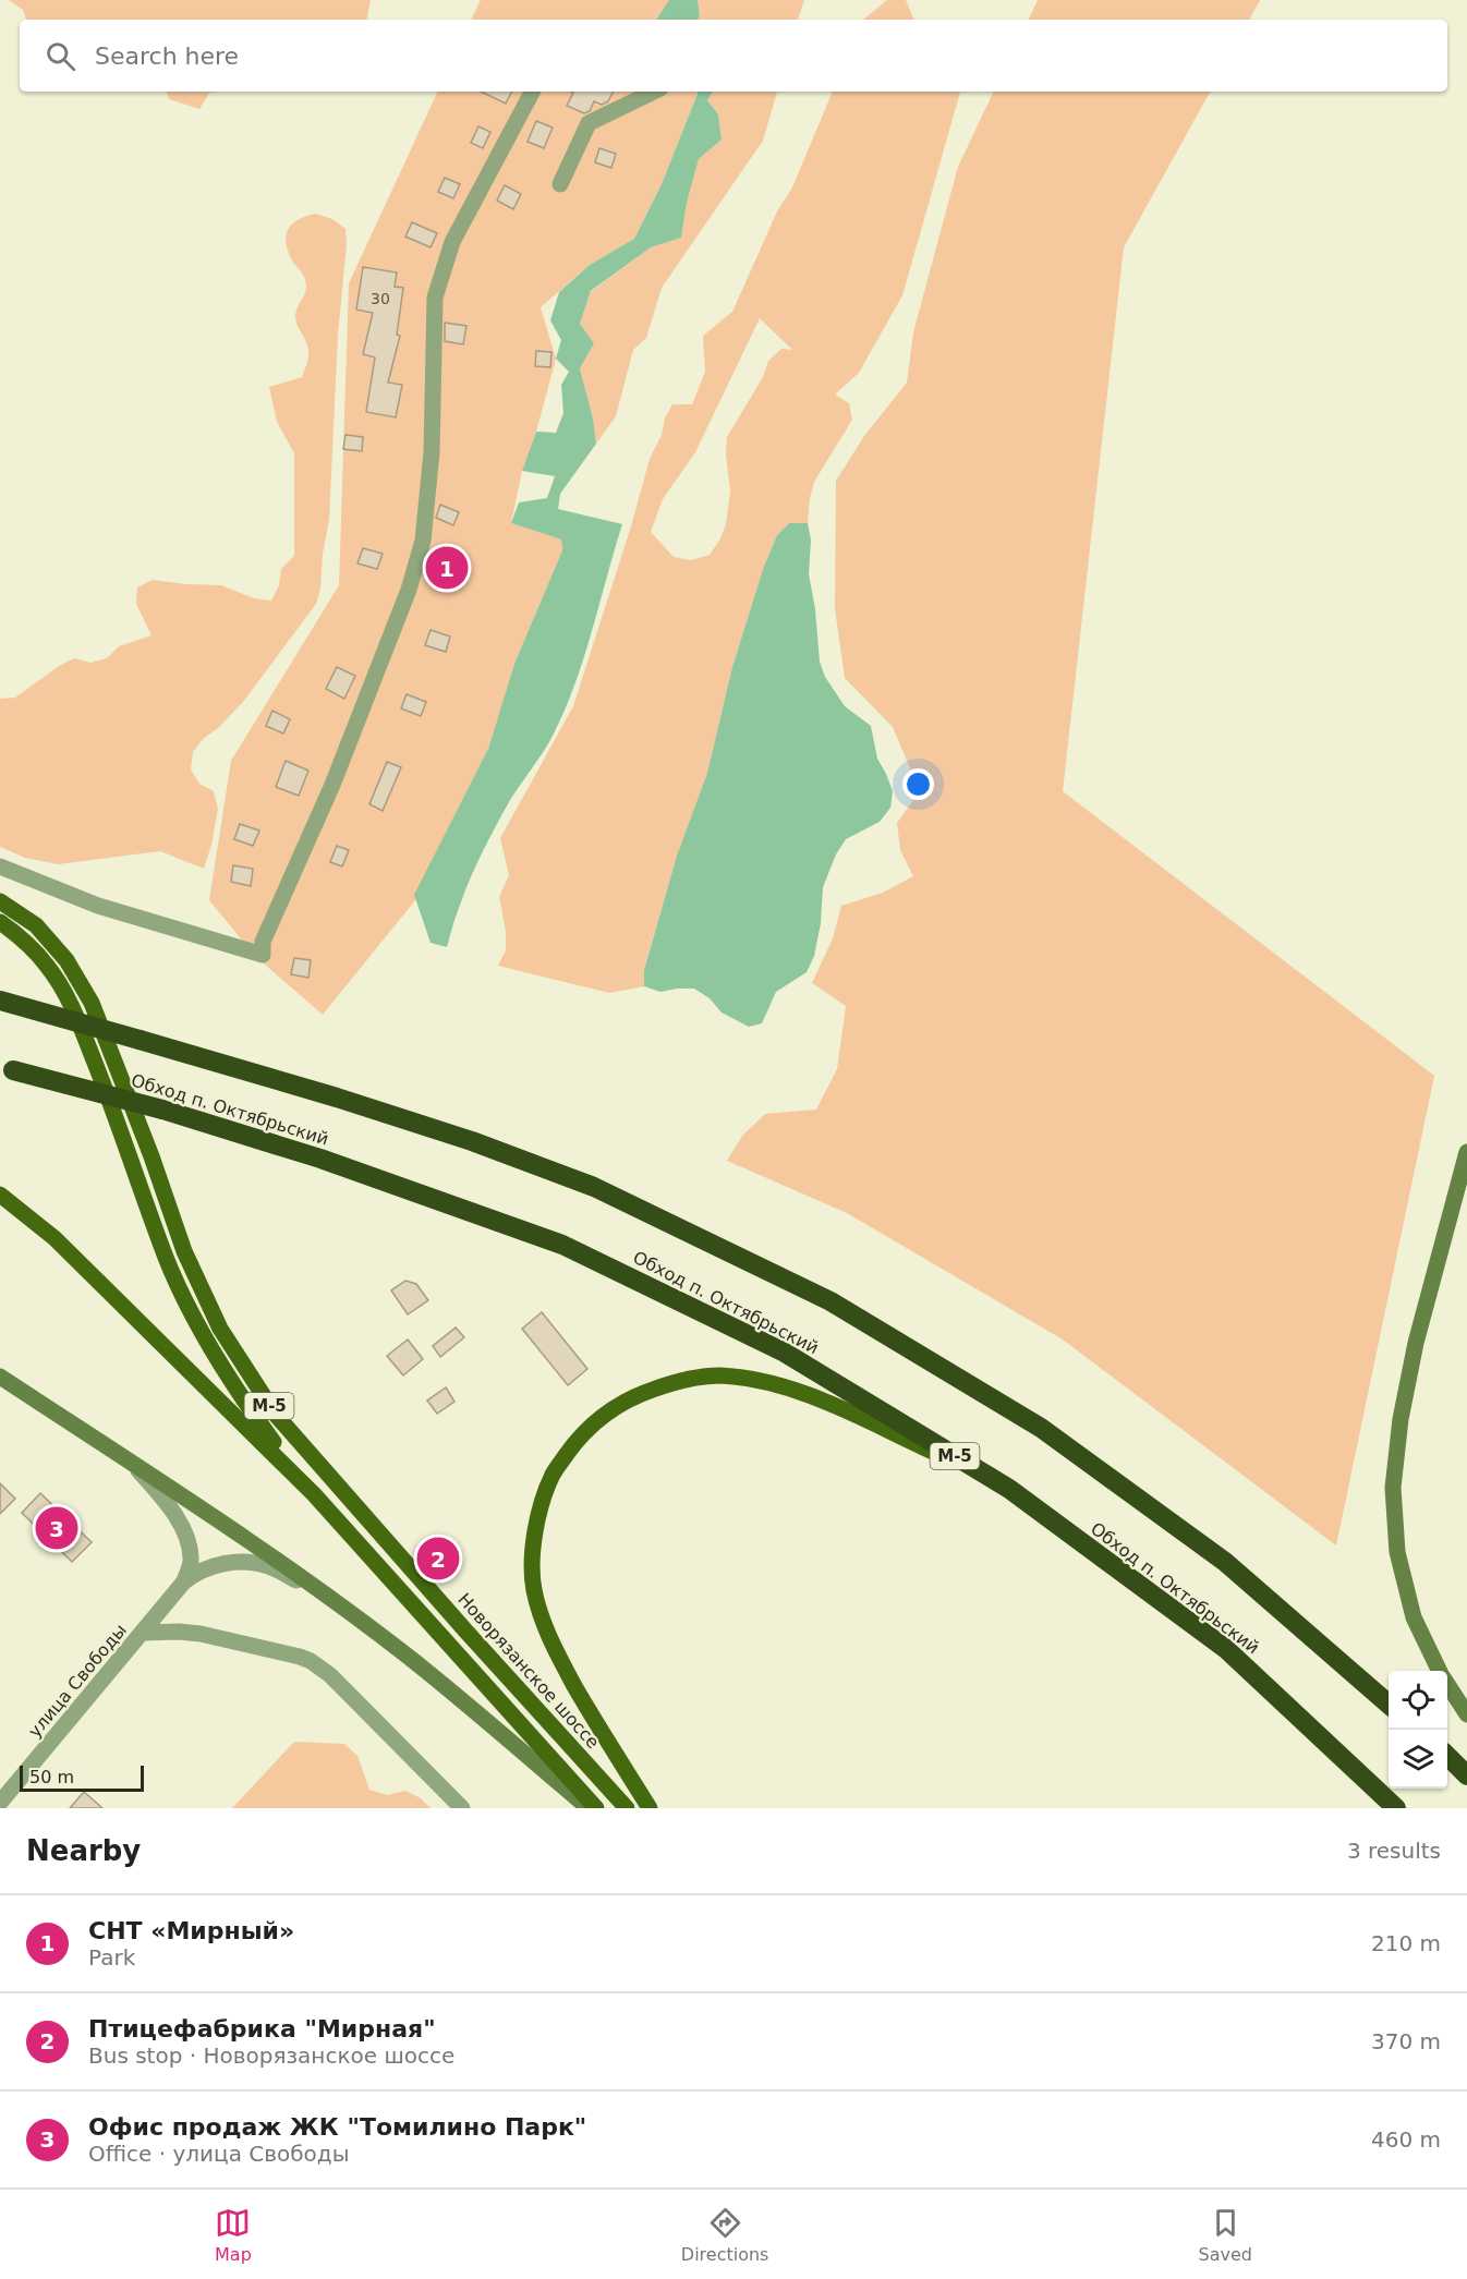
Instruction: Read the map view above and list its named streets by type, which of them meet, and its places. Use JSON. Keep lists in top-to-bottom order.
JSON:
{
  "streets": {
    "highway": ["Обход п. Октябрьский", "М-5"],
    "main road": ["Новорязанское шоссе"],
    "street": ["улица Свободы"]
  },
  "house_numbers": ["30"],
  "scale_bar": "50 m",
  "page": {
    "search": "Search here",
    "pins": ["1", "3", "2"],
    "scale": "50 m",
    "heading": ["Nearby", "3 results"],
    "list": [
      {
        "mark": "1",
        "name": "СНТ «Мирный»",
        "note": "Park",
        "value": "210 m"
      },
      {
        "mark": "2",
        "name": "Птицефабрика \"Мирная\"",
        "note": "Bus stop · Новорязанское шоссе",
        "value": "370 m"
      },
      {
        "mark": "3",
        "name": "Офис продаж ЖК \"Томилино Парк\"",
        "note": "Office · улица Свободы",
        "value": "460 m"
      }
    ],
    "nav": ["Map", "Directions", "Saved"]
  }
}
